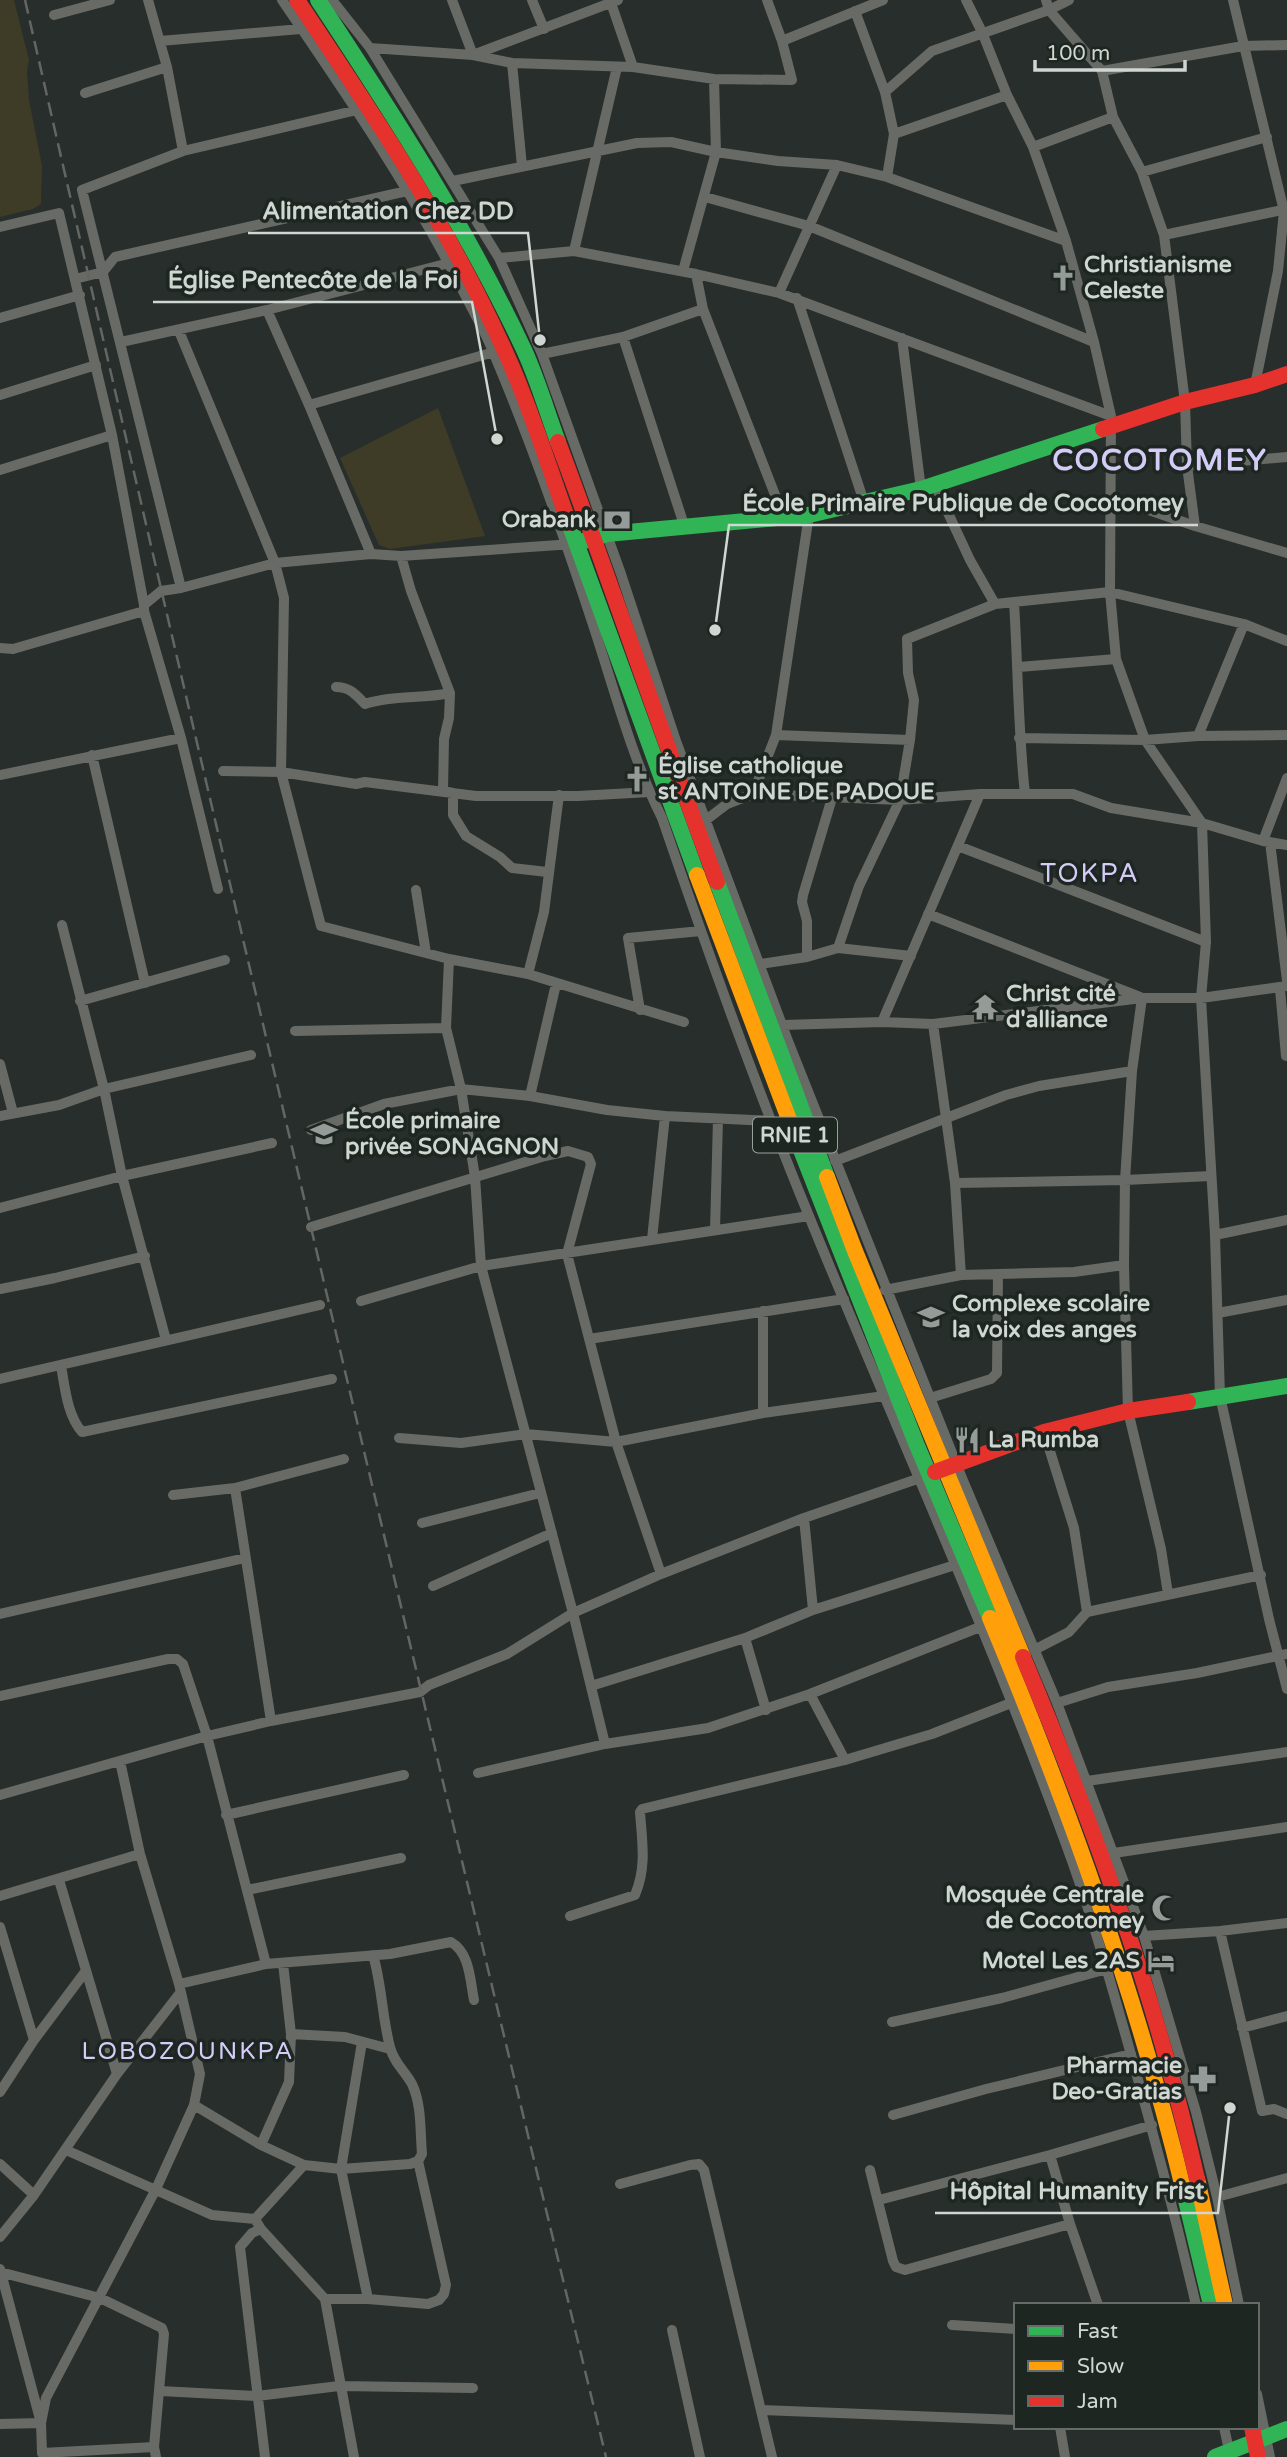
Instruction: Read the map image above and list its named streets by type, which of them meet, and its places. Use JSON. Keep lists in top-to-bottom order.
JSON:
{
  "streets": {
    "main road": ["RNIE 1"]
  },
  "districts": ["COCOTOMEY", "TOKPA", "LOBOZOUNKPA"],
  "places": {
    "church": ["Christianisme Celeste", "Église catholique st ANTOINE DE PADOUE"],
    "other": [
      "Alimentation Chez DD",
      "Église Pentecôte de la Foi",
      "École Primaire Publique de Cocotomey",
      "Hôpital Humanity Frist"
    ],
    "bank": ["Orabank"],
    "temple": ["Christ cité d'alliance"],
    "school or university": ["École primaire privée SONAGNON", "Complexe scolaire la voix des anges"],
    "restaurant": ["La Rumba"],
    "mosque": ["Mosquée Centrale de Cocotomey"],
    "hotel": ["Motel Les 2AS"],
    "pharmacy": ["Pharmacie Deo-Gratias"]
  },
  "legend": ["Fast", "Slow", "Jam"],
  "scale_bar": "100 m"
}
